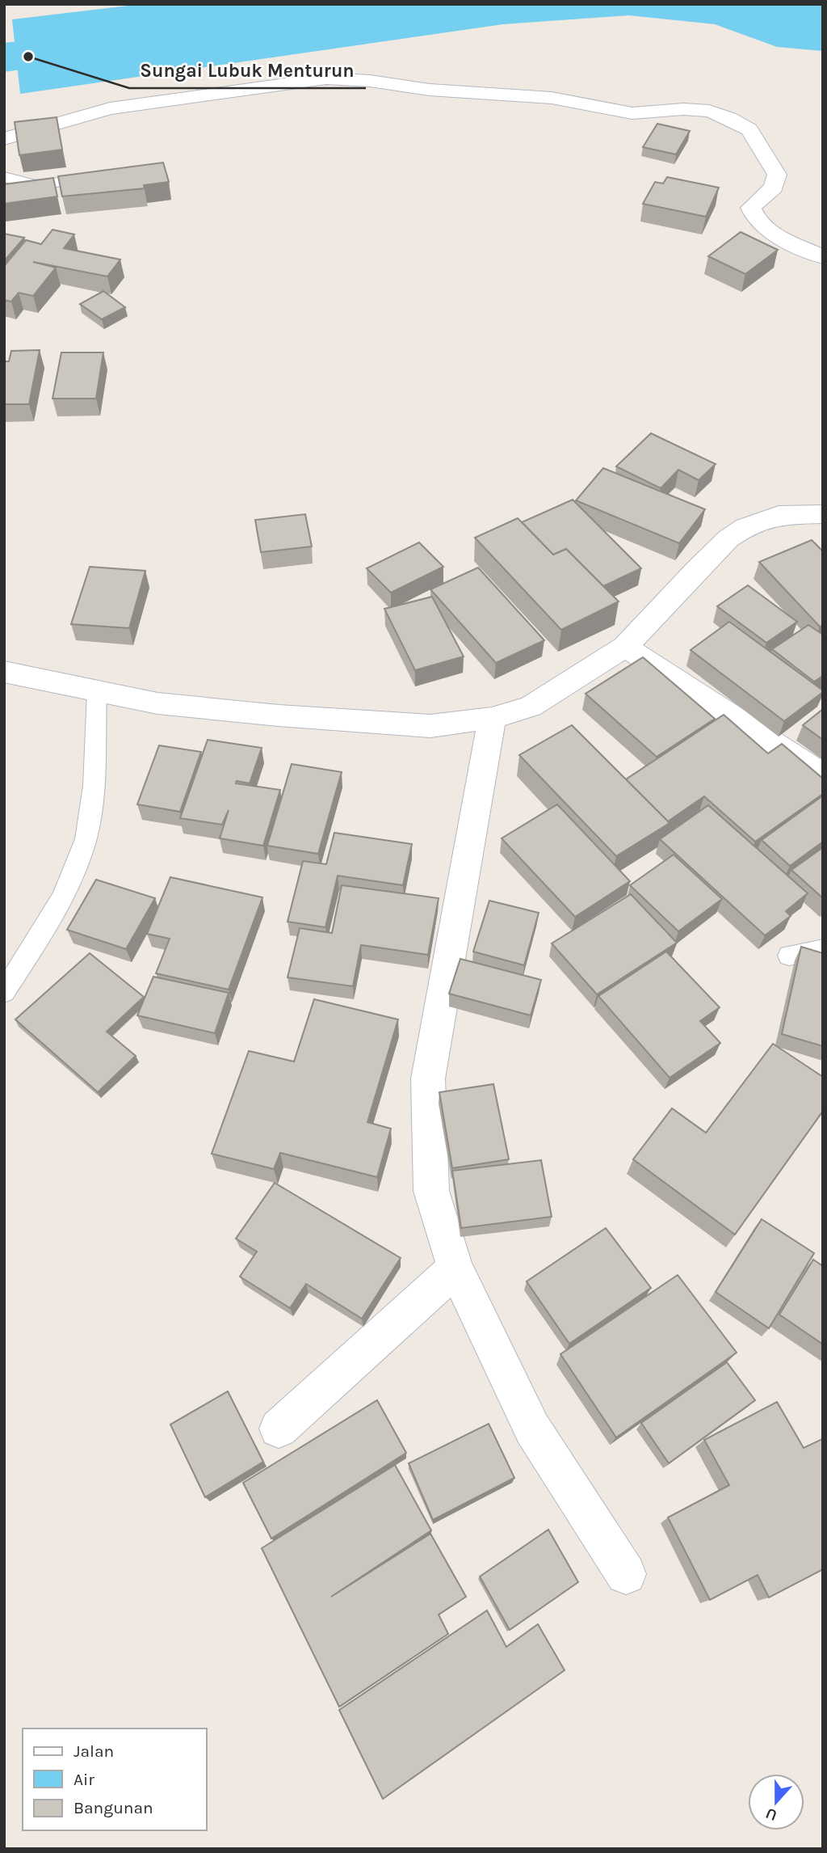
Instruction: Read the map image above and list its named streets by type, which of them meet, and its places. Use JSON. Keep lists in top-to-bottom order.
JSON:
{
  "places": ["Sungai Lubuk Menturun"],
  "legend": ["Jalan", "Air", "Bangunan"],
  "north": "bottom"
}
